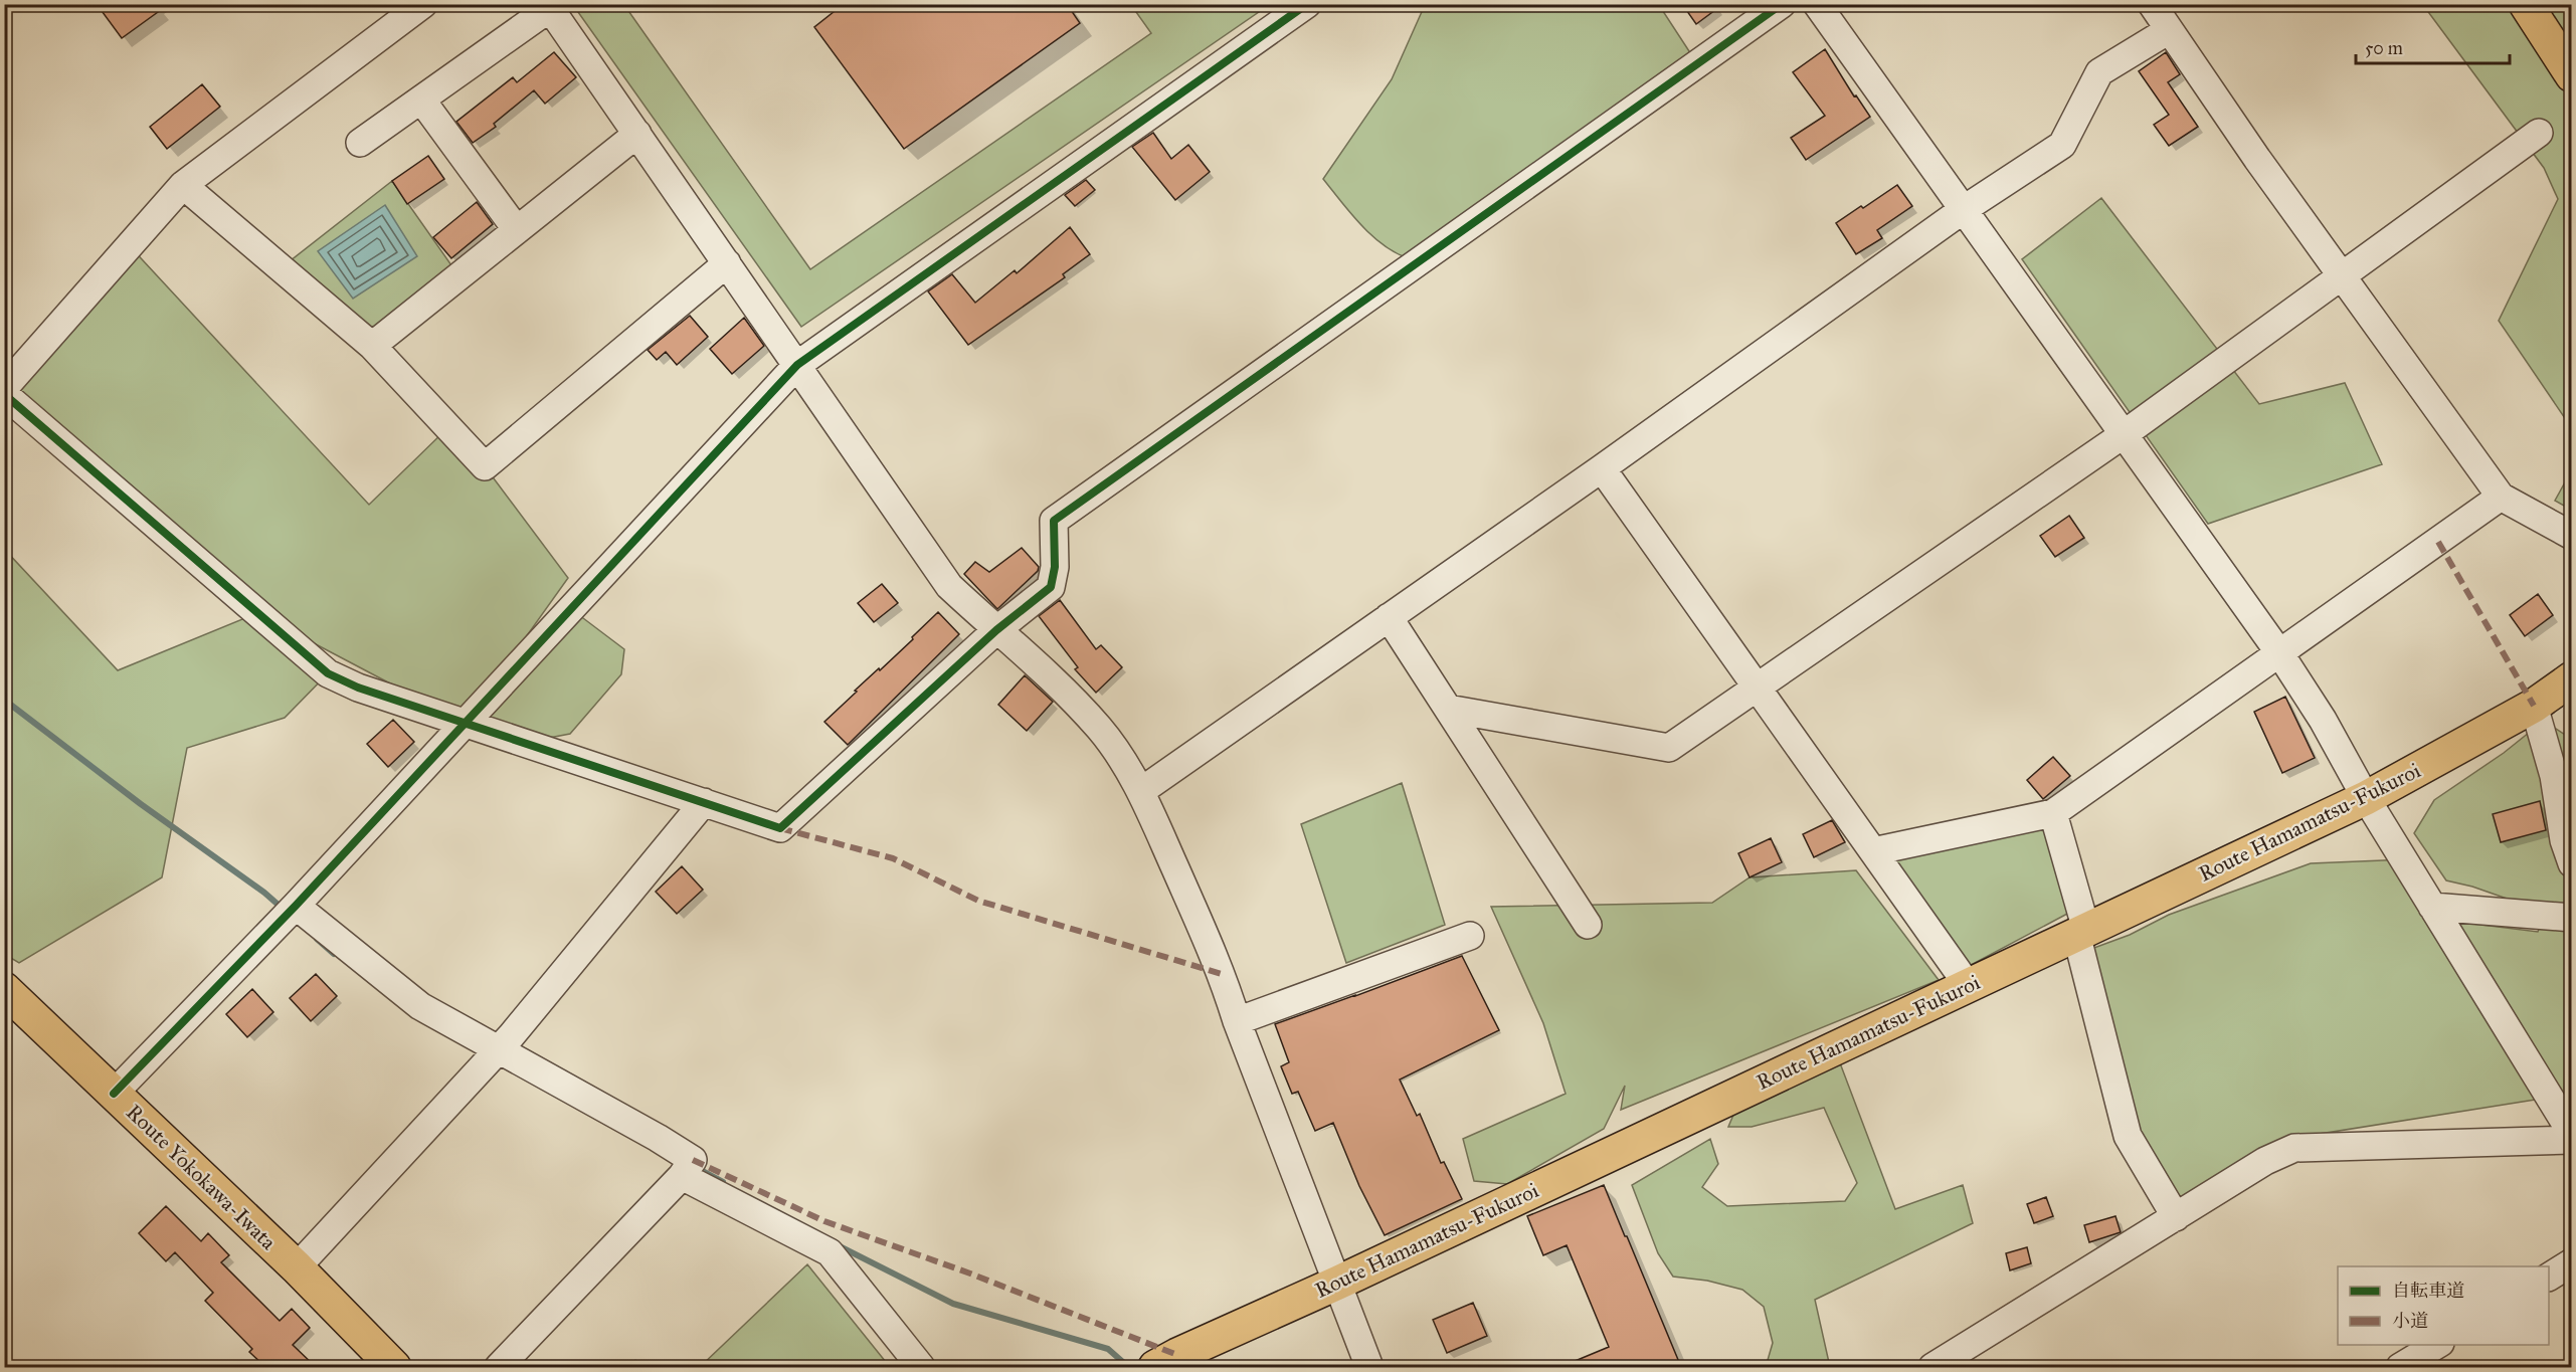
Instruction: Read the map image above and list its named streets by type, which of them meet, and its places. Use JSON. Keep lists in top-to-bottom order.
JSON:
{
  "streets": {
    "main road": ["Route Hamamatsu-Fukuroi", "Route Yokokawa-Iwata"]
  },
  "legend": ["自転車道", "小道"],
  "scale_bar": "50 m"
}
